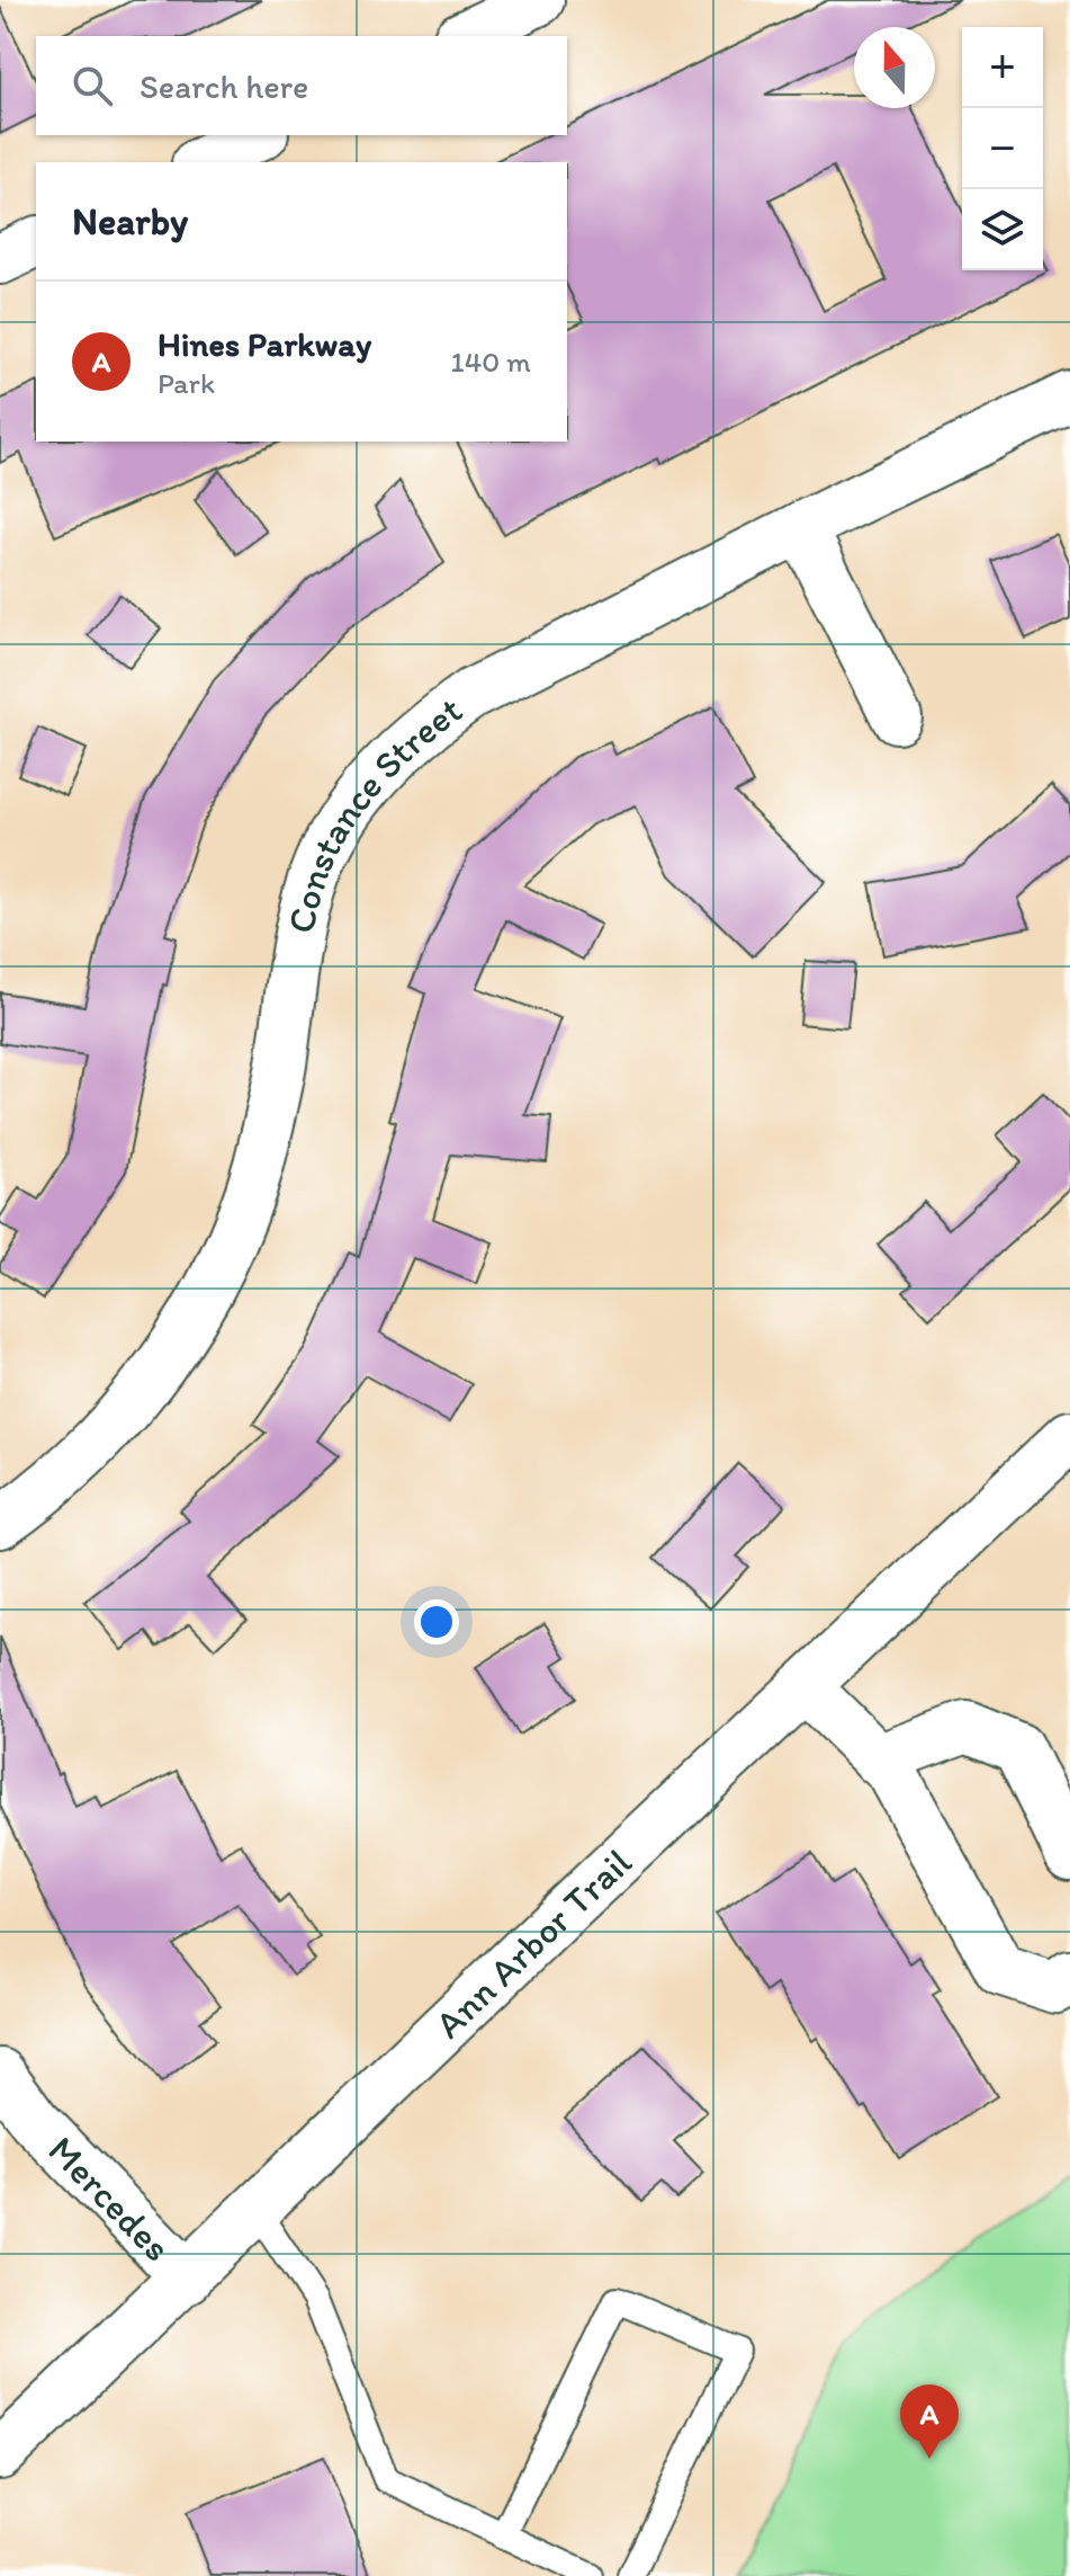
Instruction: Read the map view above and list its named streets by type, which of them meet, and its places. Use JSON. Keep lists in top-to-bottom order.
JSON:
{
  "streets": {
    "street": ["Constance Street", "Ann Arbor Trail", "Mercedes"]
  },
  "crossings": [
    ["Ann Arbor Trail", "Mercedes"]
  ],
  "north": "top",
  "page": {
    "map_buttons": ["+", "−"],
    "search": "Search here",
    "heading": "Nearby",
    "list": [
      {
        "mark": "A",
        "name": "Hines Parkway",
        "note": "Park",
        "value": "140 m"
      }
    ],
    "pins": "A"
  }
}
